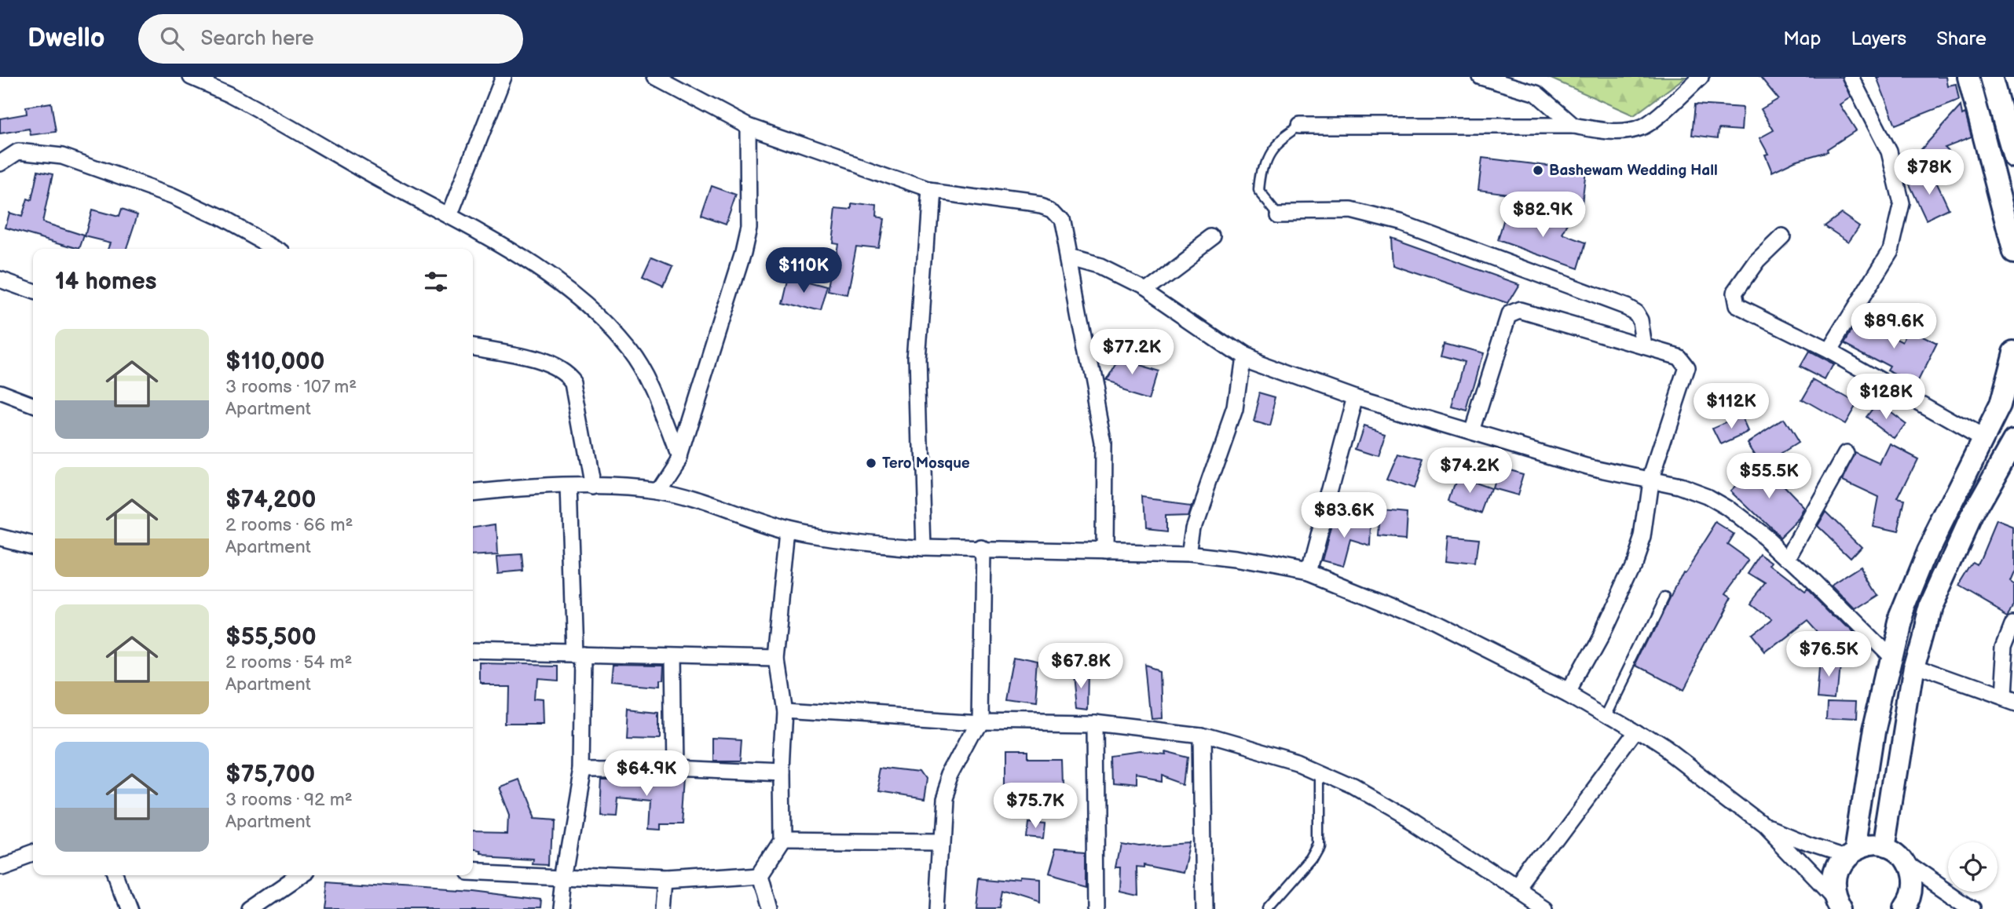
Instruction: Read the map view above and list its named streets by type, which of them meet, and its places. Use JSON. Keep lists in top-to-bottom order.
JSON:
{
  "places": ["Bashewam Wedding Hall", "Tero Mosque"],
  "page": {
    "header": "Dwello",
    "search": "Search here",
    "nav": ["Map", "Layers", "Share"],
    "price": [
      "$78K",
      "$82.9K",
      "$110K",
      "$89.6K",
      "$77.2K",
      "$128K",
      "$112K",
      "$74.2K",
      "$55.5K",
      "$83.6K",
      "$76.5K",
      "$67.8K",
      "$64.9K",
      "$75.7K"
    ],
    "heading": "14 homes",
    "list": [
      {
        "name": "$110,000",
        "note": "3 rooms · 107 m² · Apartment"
      },
      {
        "name": "$74,200",
        "note": "2 rooms · 66 m² · Apartment"
      },
      {
        "name": "$55,500",
        "note": "2 rooms · 54 m² · Apartment"
      },
      {
        "name": "$75,700",
        "note": "3 rooms · 92 m² · Apartment"
      }
    ]
  }
}
